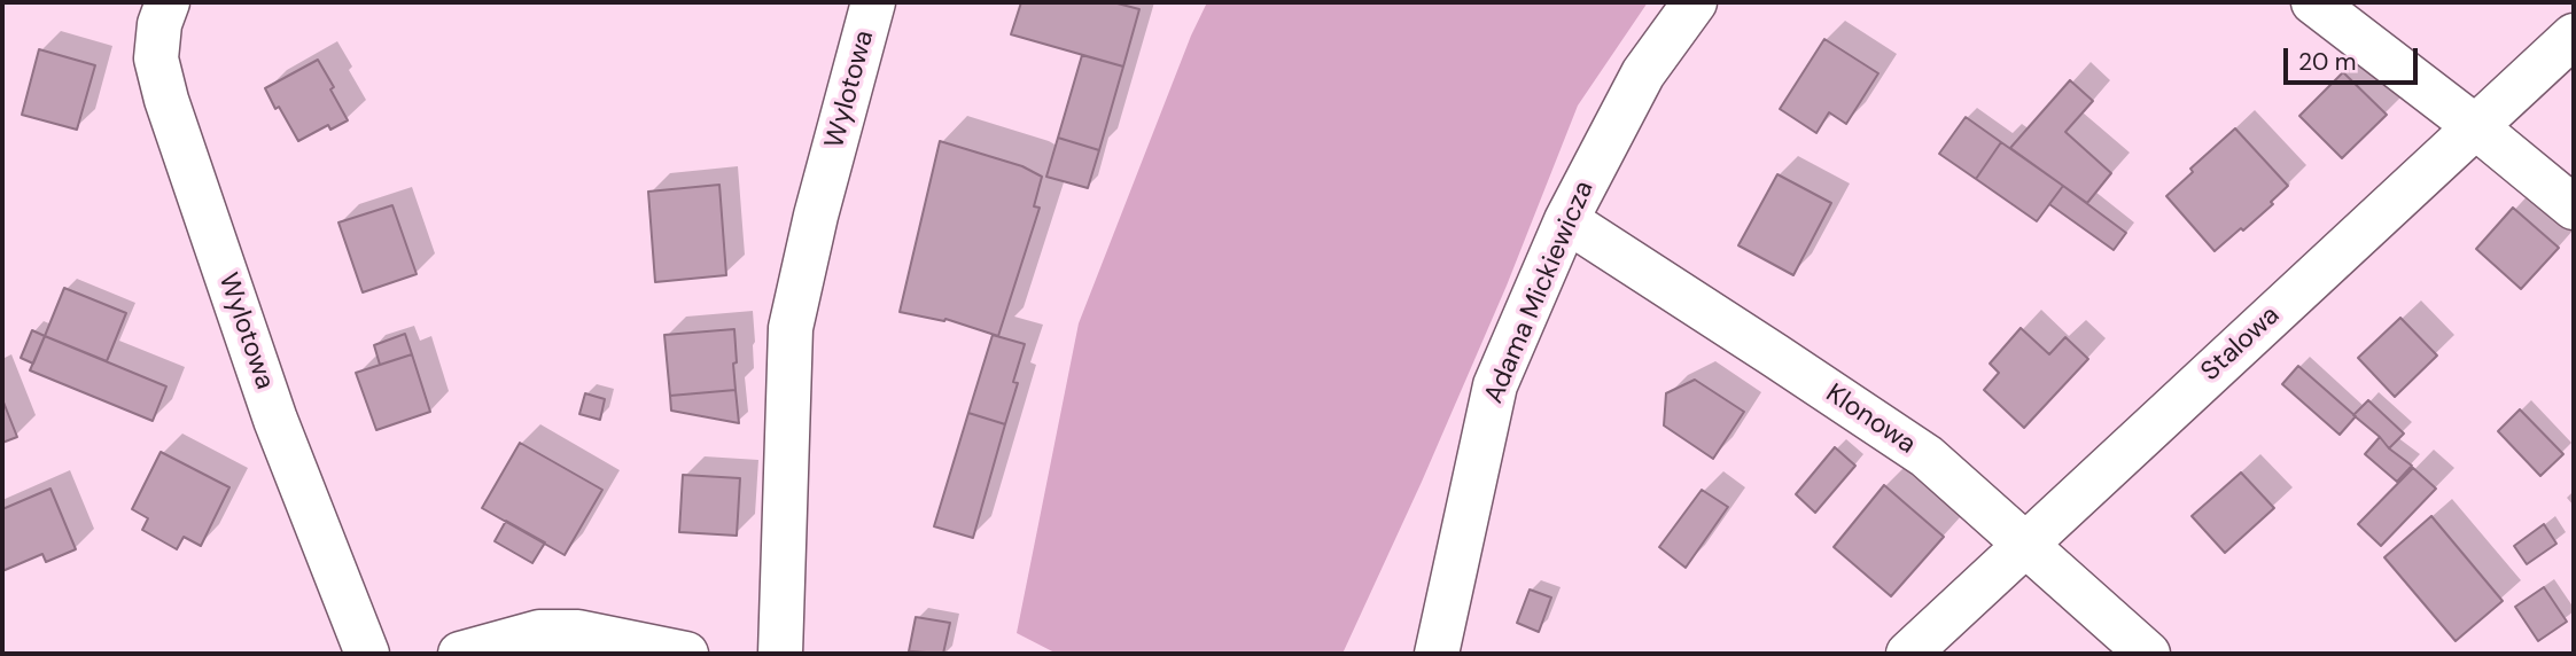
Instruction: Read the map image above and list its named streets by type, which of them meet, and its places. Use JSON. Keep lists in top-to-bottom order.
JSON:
{
  "streets": {
    "street": [
      "Wylotowa",
      "Adama Mickiewicza",
      "Stalowa",
      "Klonowa"
    ]
  },
  "crossings": [
    ["Adama Mickiewicza", "Klonowa"],
    ["Stalowa", "Klonowa"]
  ],
  "scale_bar": "20 m"
}
